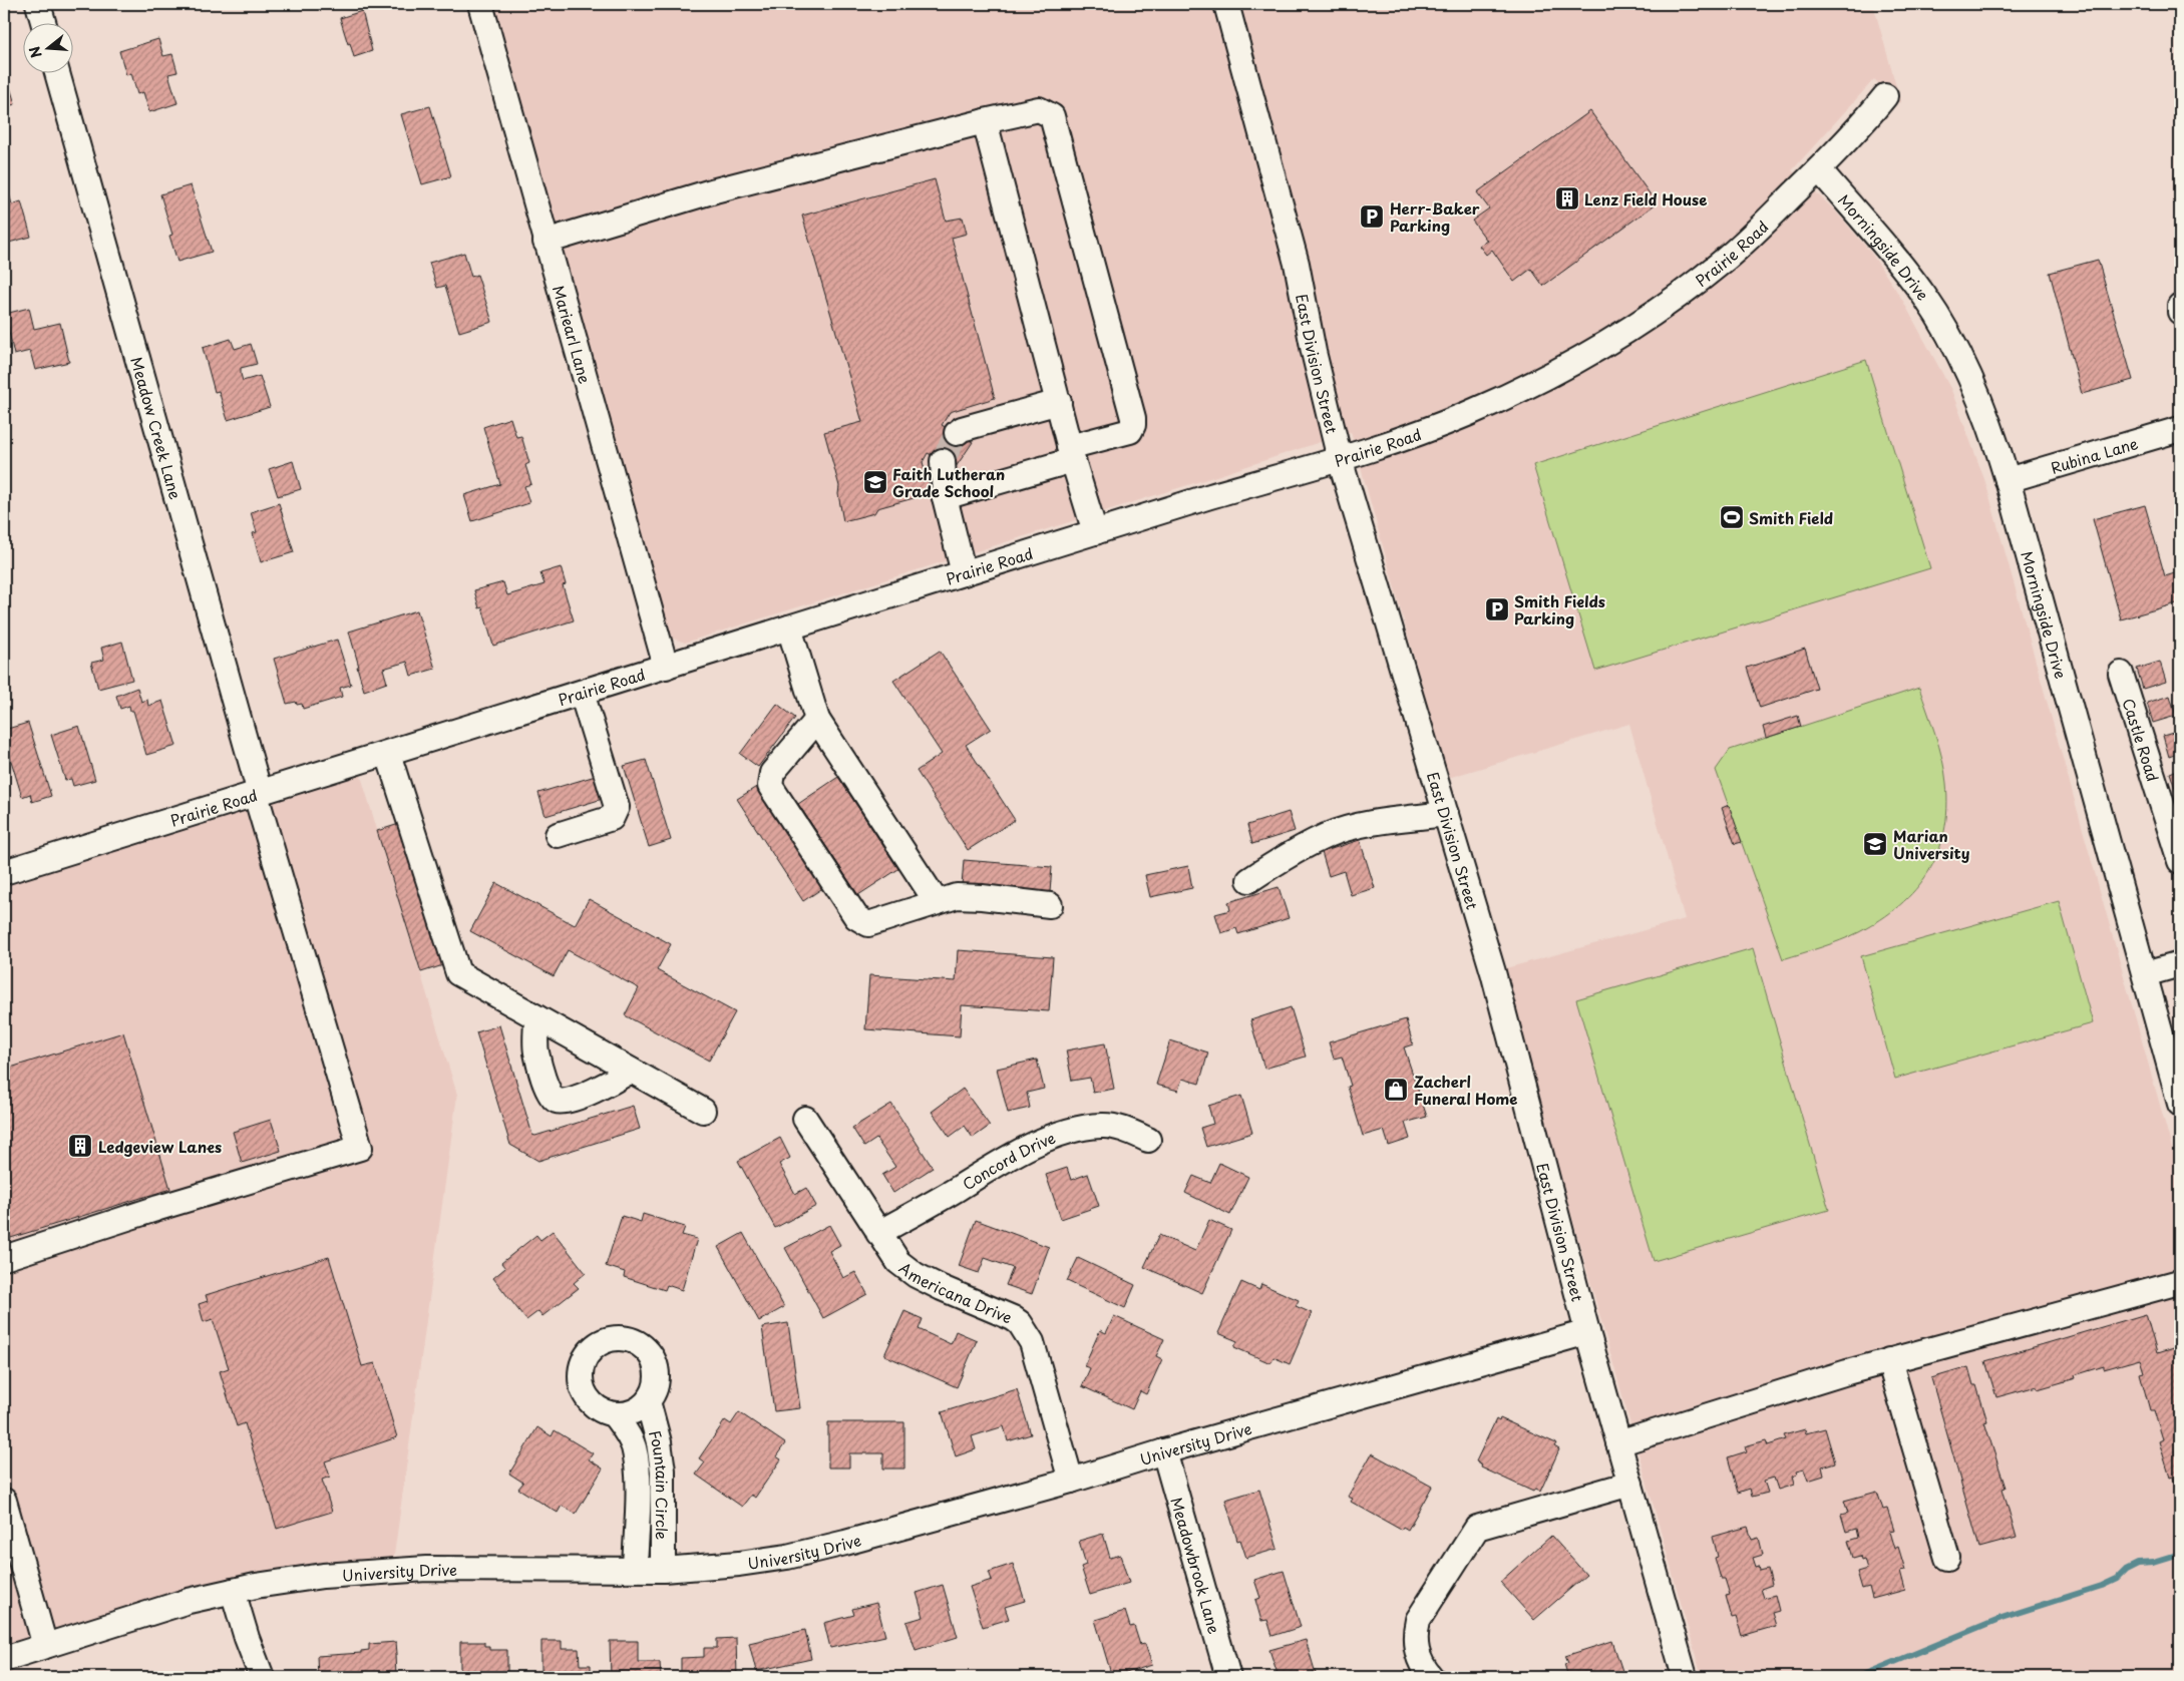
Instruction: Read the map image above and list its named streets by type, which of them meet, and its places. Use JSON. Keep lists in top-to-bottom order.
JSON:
{
  "streets": {
    "street": [
      "Morningside Drive",
      "Prairie Road",
      "Mariearl Lane",
      "East Division Street",
      "Meadow Creek Lane",
      "Rubina Lane",
      "Castle Road",
      "Concord Drive",
      "Americana Drive",
      "University Drive",
      "Fountain Circle",
      "Meadowbrook Lane"
    ]
  },
  "crossings": [
    ["Morningside Drive", "Prairie Road"],
    ["Morningside Drive", "Rubina Lane"],
    ["Prairie Road", "Mariearl Lane"],
    ["Prairie Road", "East Division Street"],
    ["Prairie Road", "Meadow Creek Lane"],
    ["East Division Street", "University Drive"],
    ["Concord Drive", "Americana Drive"],
    ["Americana Drive", "University Drive"],
    ["University Drive", "Fountain Circle"],
    ["University Drive", "Meadowbrook Lane"]
  ],
  "places": {
    "building": ["Lenz Field House", "Ledgeview Lanes"],
    "parking": ["Herr-Baker Parking", "Smith Fields Parking"],
    "school or university": ["Faith Lutheran Grade School", "Marian University"],
    "sports": ["Smith Field"],
    "shop": ["Zacherl Funeral Home"]
  },
  "north": "left"
}
